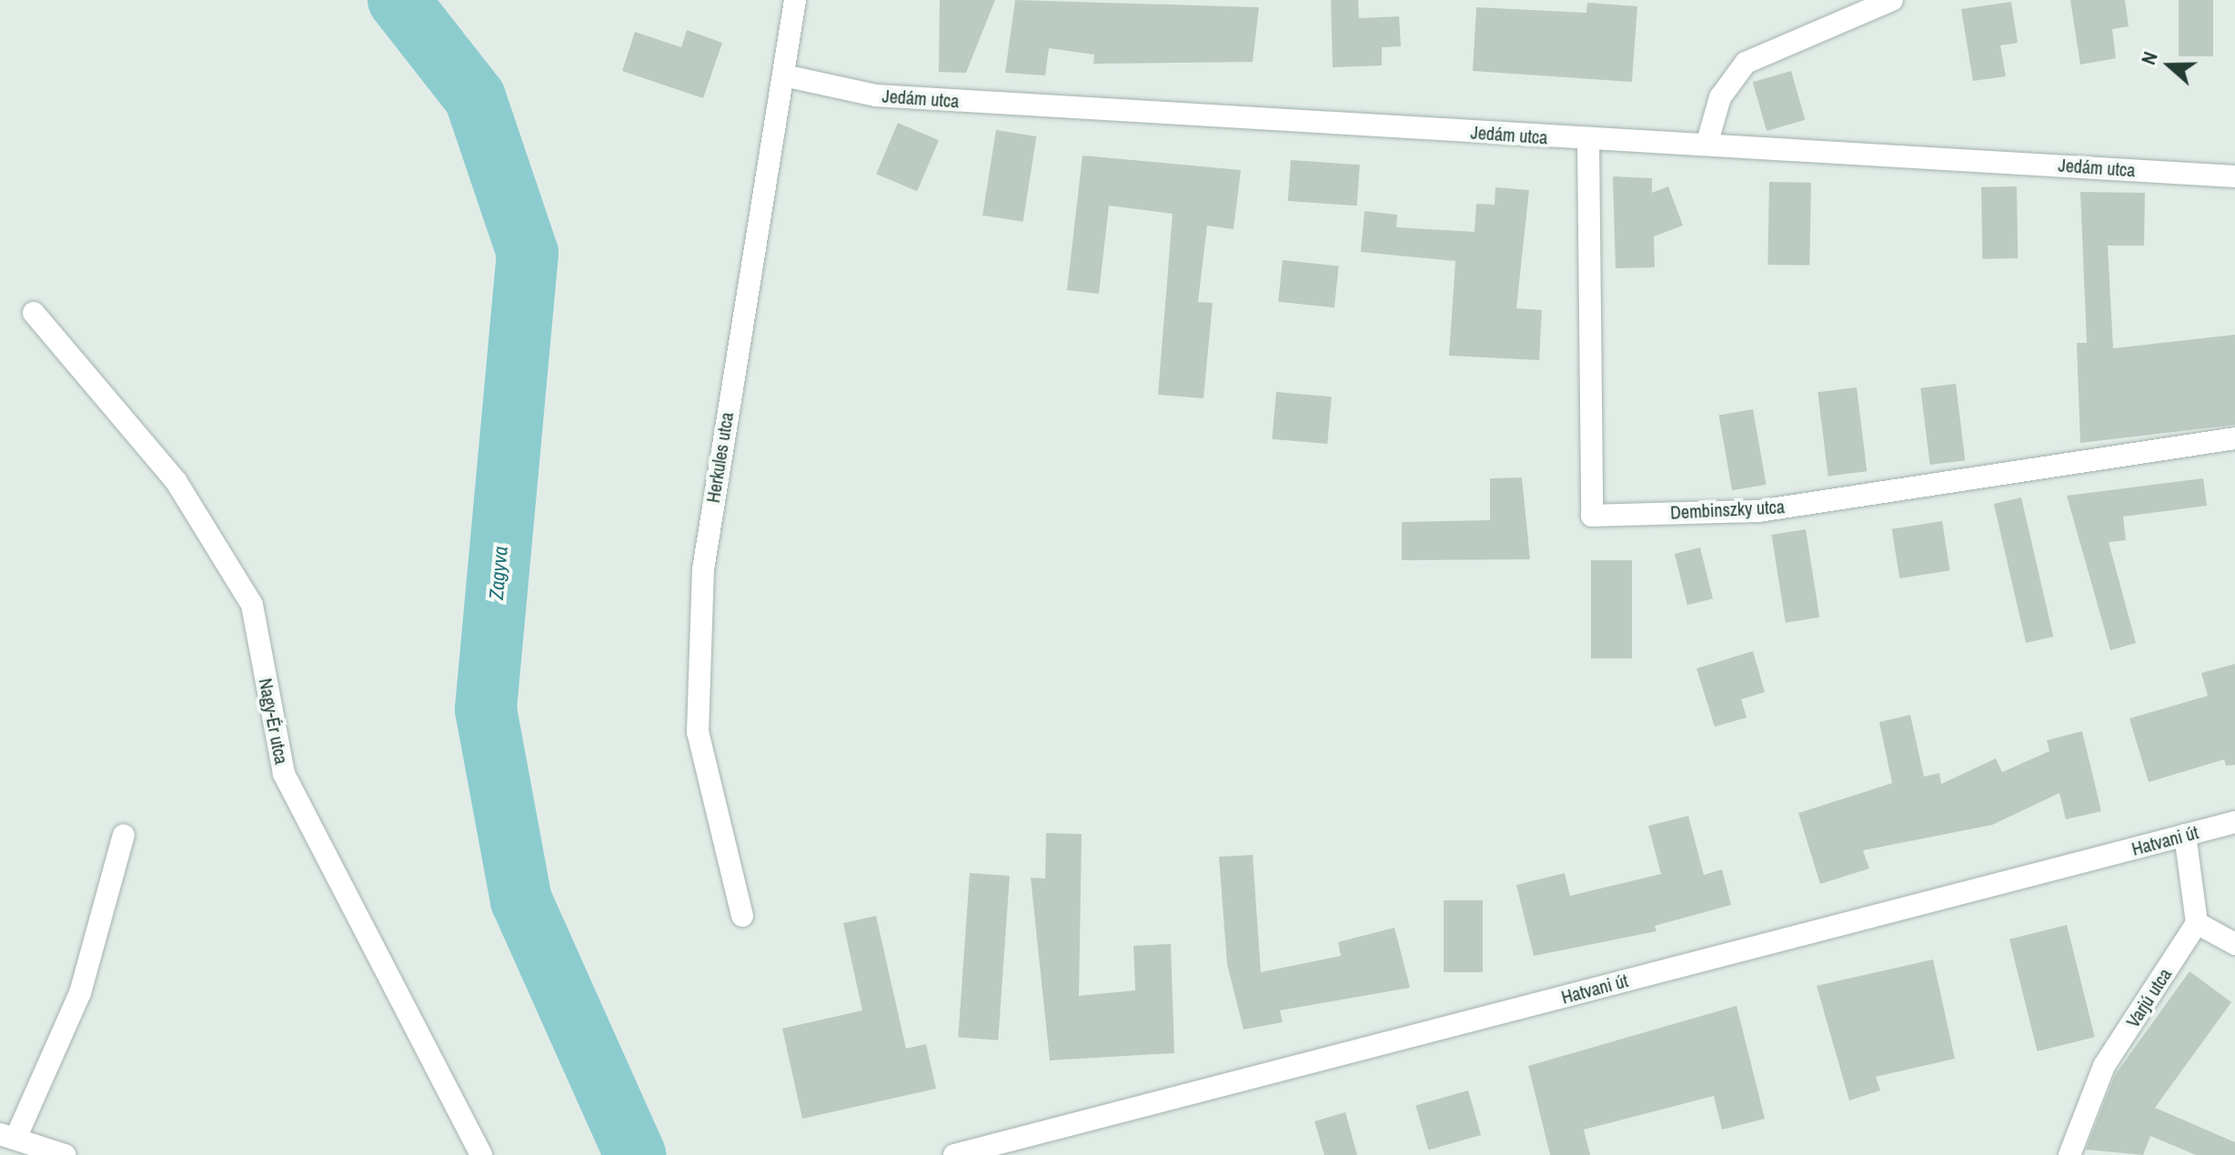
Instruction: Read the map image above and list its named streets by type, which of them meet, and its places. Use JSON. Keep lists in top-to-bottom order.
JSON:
{
  "streets": {
    "street": [
      "Jedám utca",
      "Herkules utca",
      "Dembinszky utca",
      "Nagy-Ér utca",
      "Hatvani út",
      "Varjú utca"
    ]
  },
  "crossings": [
    ["Jedám utca", "Herkules utca"],
    ["Jedám utca", "Dembinszky utca"]
  ],
  "water": ["Zagyva"],
  "north": "left"
}
